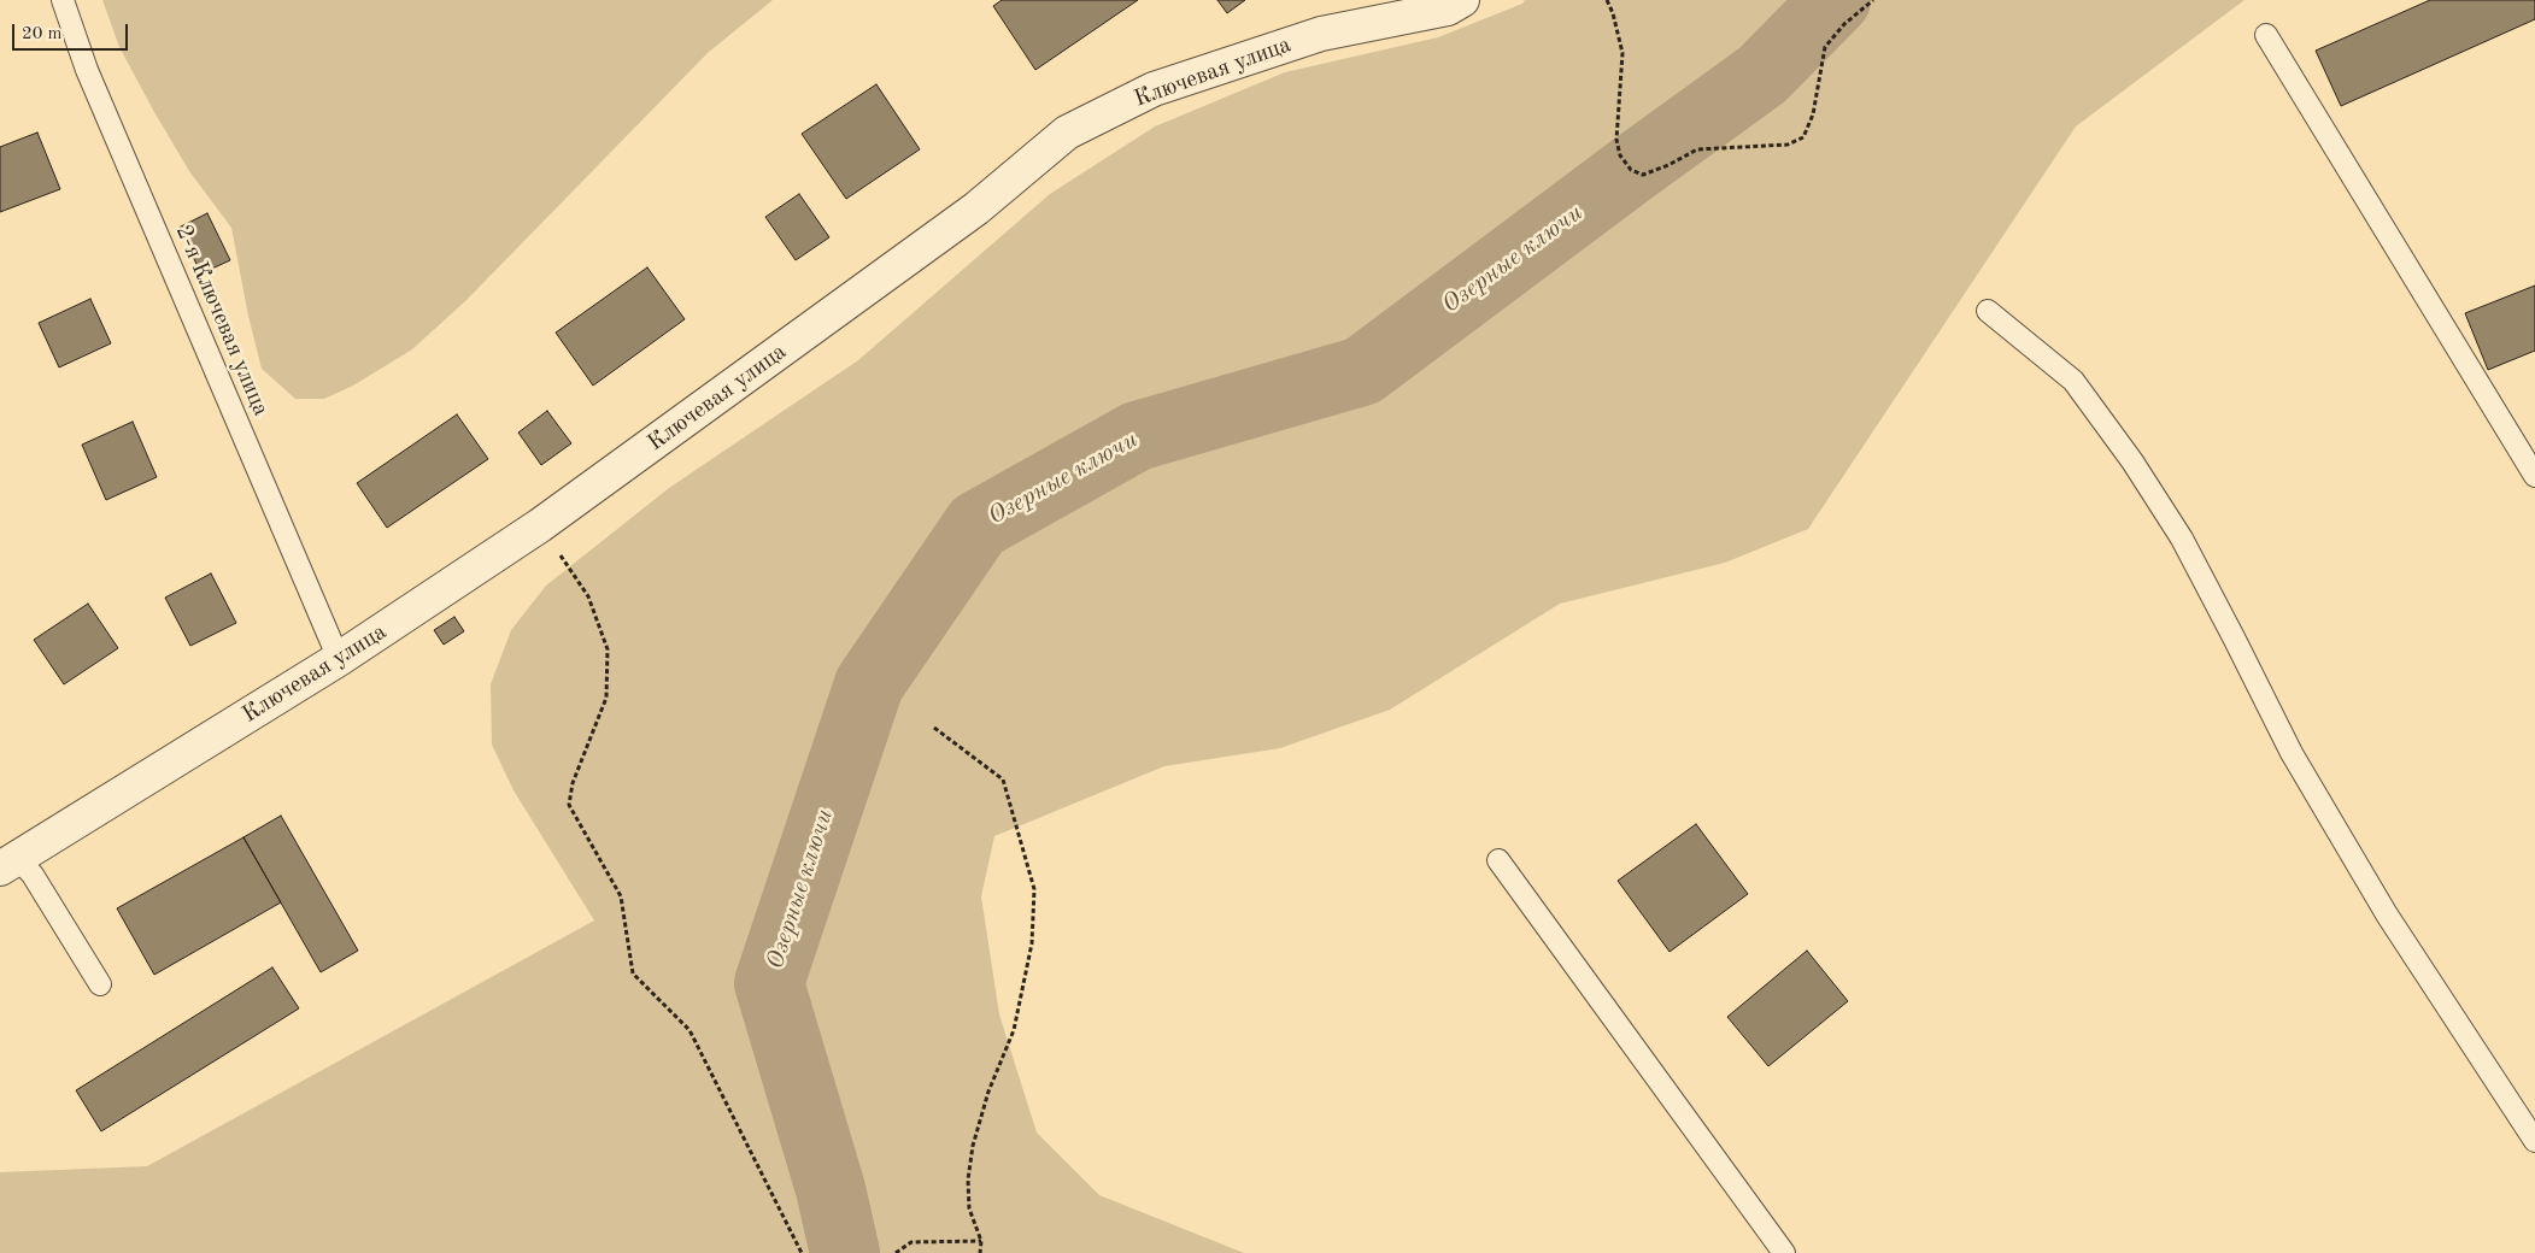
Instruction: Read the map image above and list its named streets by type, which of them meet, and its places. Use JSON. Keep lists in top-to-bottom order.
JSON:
{
  "streets": {
    "street": ["Ключевая улица"],
    "lane": ["2-я Ключевая улица"]
  },
  "crossings": [
    ["Ключевая улица", "2-я Ключевая улица"]
  ],
  "water": ["Озерные ключи"],
  "scale_bar": "20 m"
}
